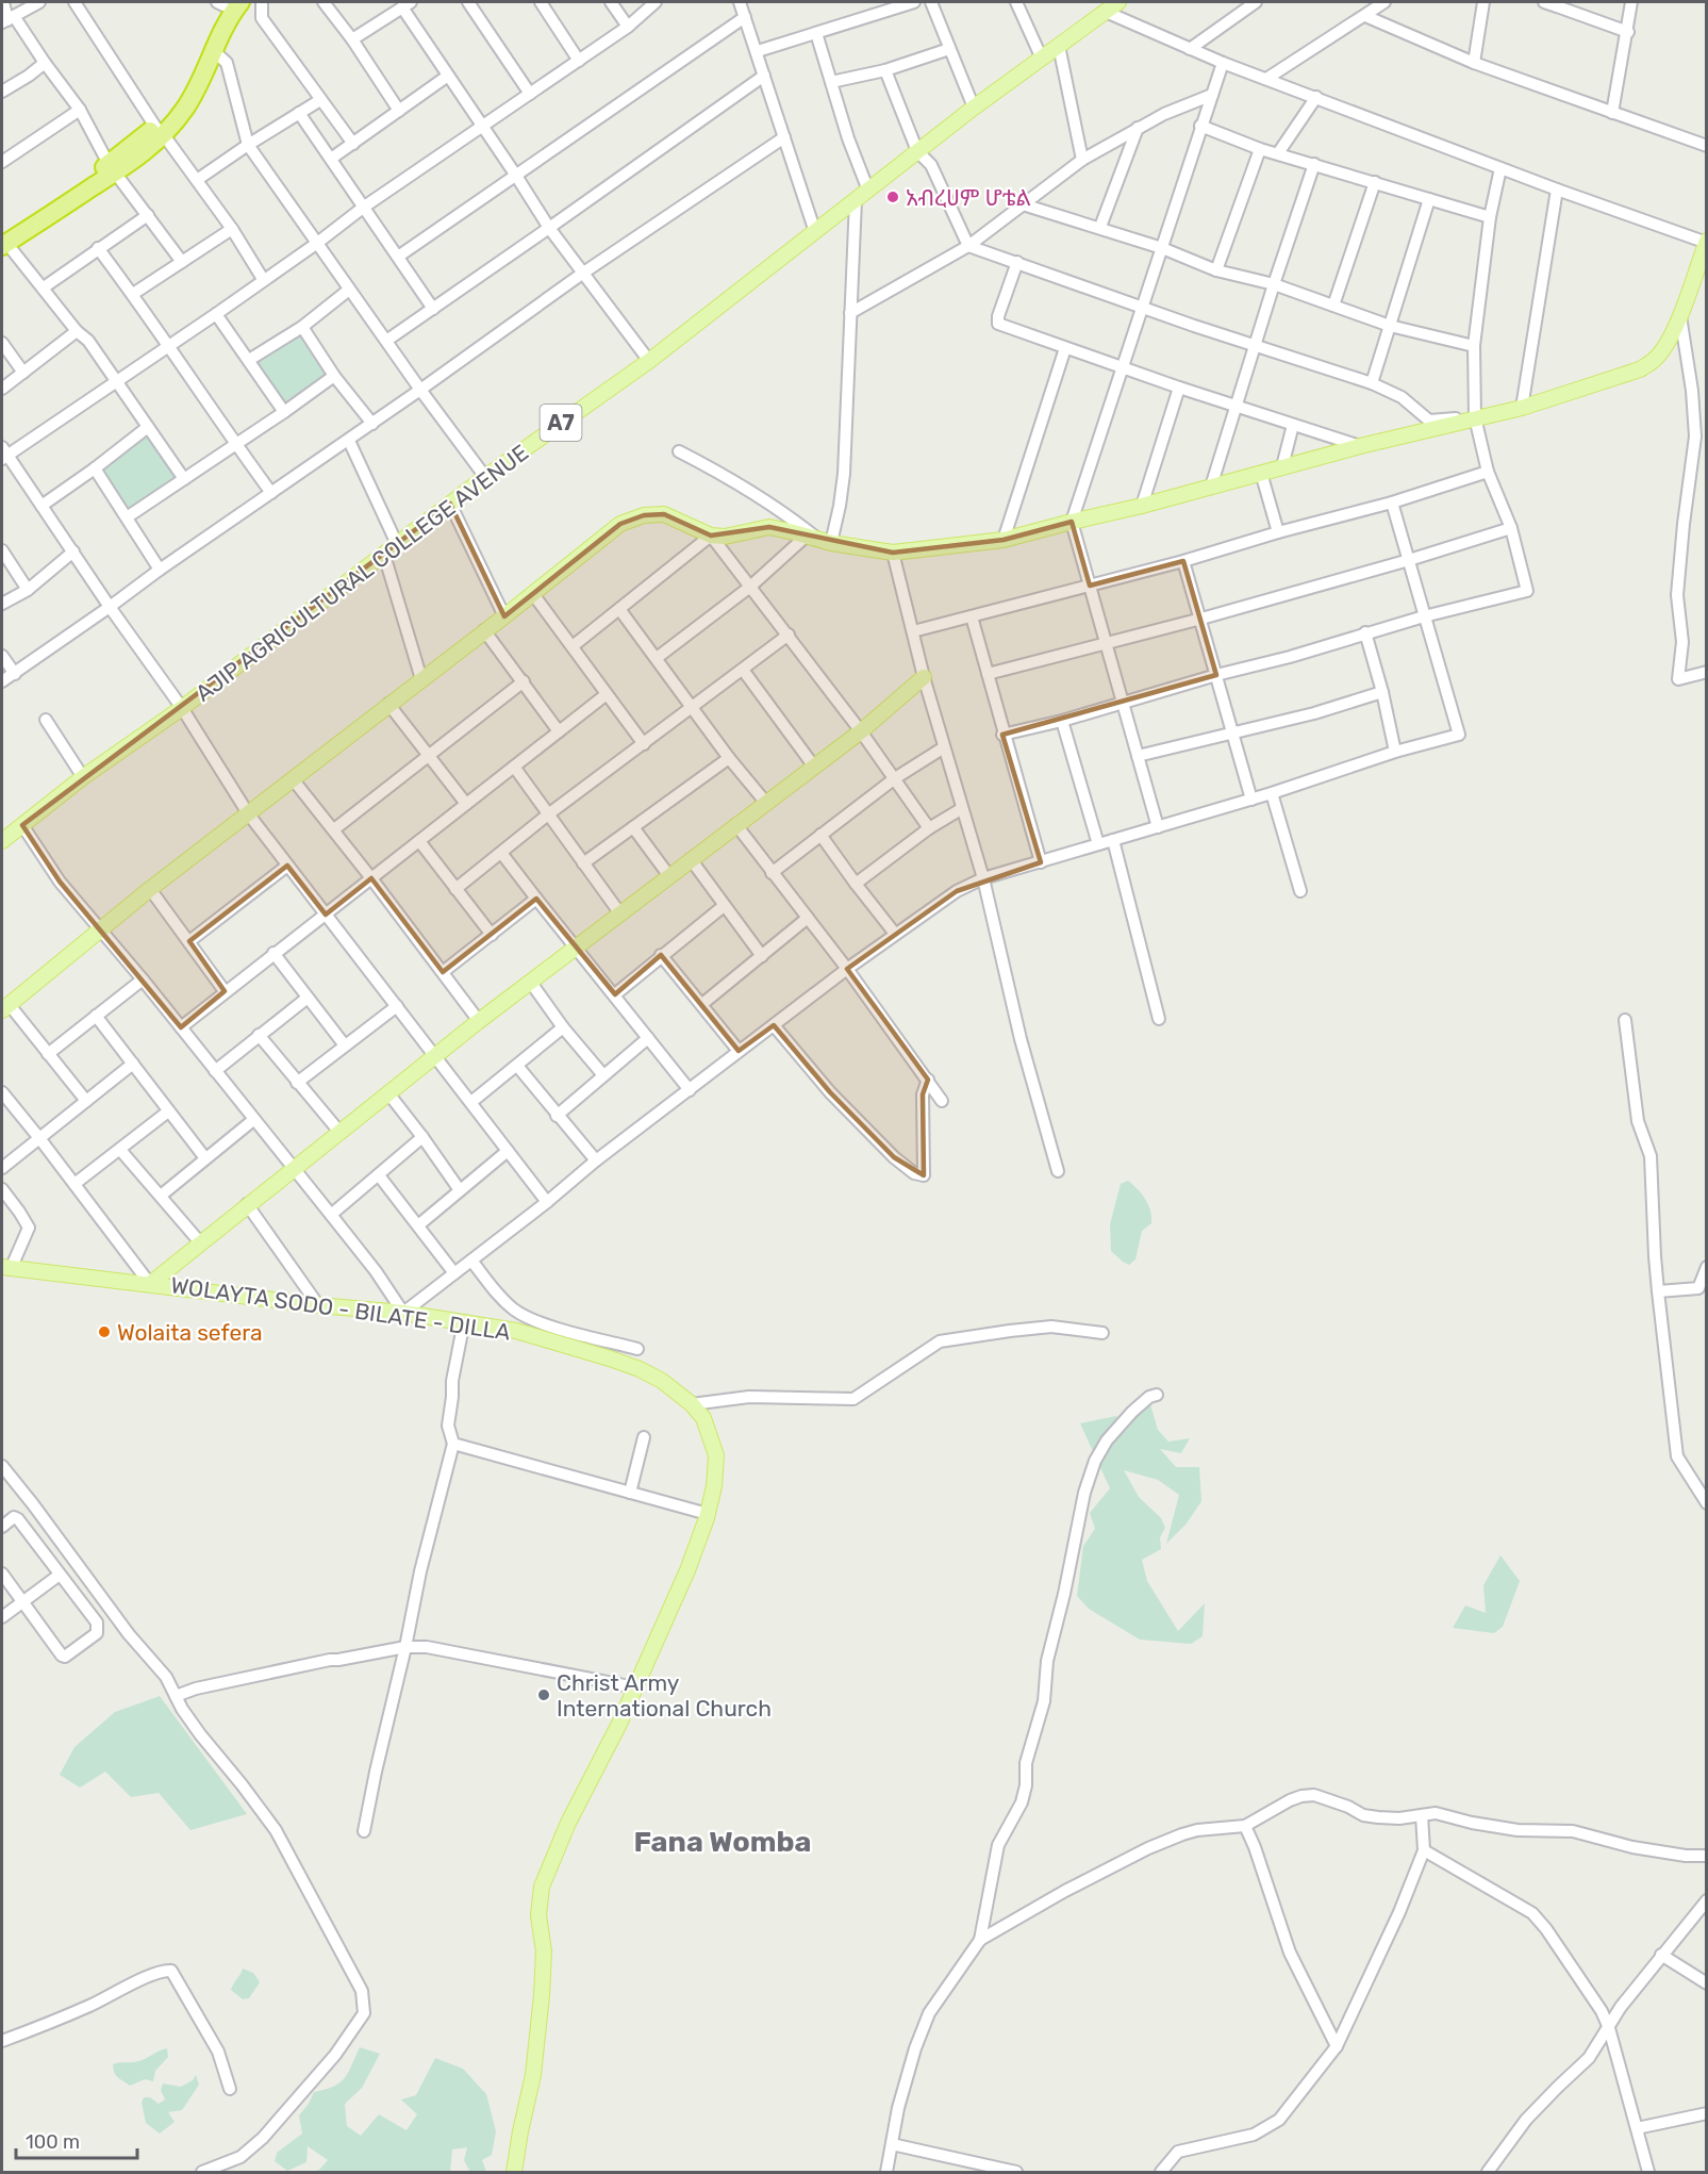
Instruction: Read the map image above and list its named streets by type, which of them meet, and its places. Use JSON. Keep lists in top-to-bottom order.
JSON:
{
  "streets": {
    "main road": ["A7", "AJIP AGRICULTURAL COLLEGE AVENUE", "WOLAYTA SODO - BILATE - DILLA"]
  },
  "districts": ["Fana Womba"],
  "places": ["አብረሀም ሆቴል", "Wolaita sefera", "Christ Army International Church"],
  "scale_bar": "100 m"
}
